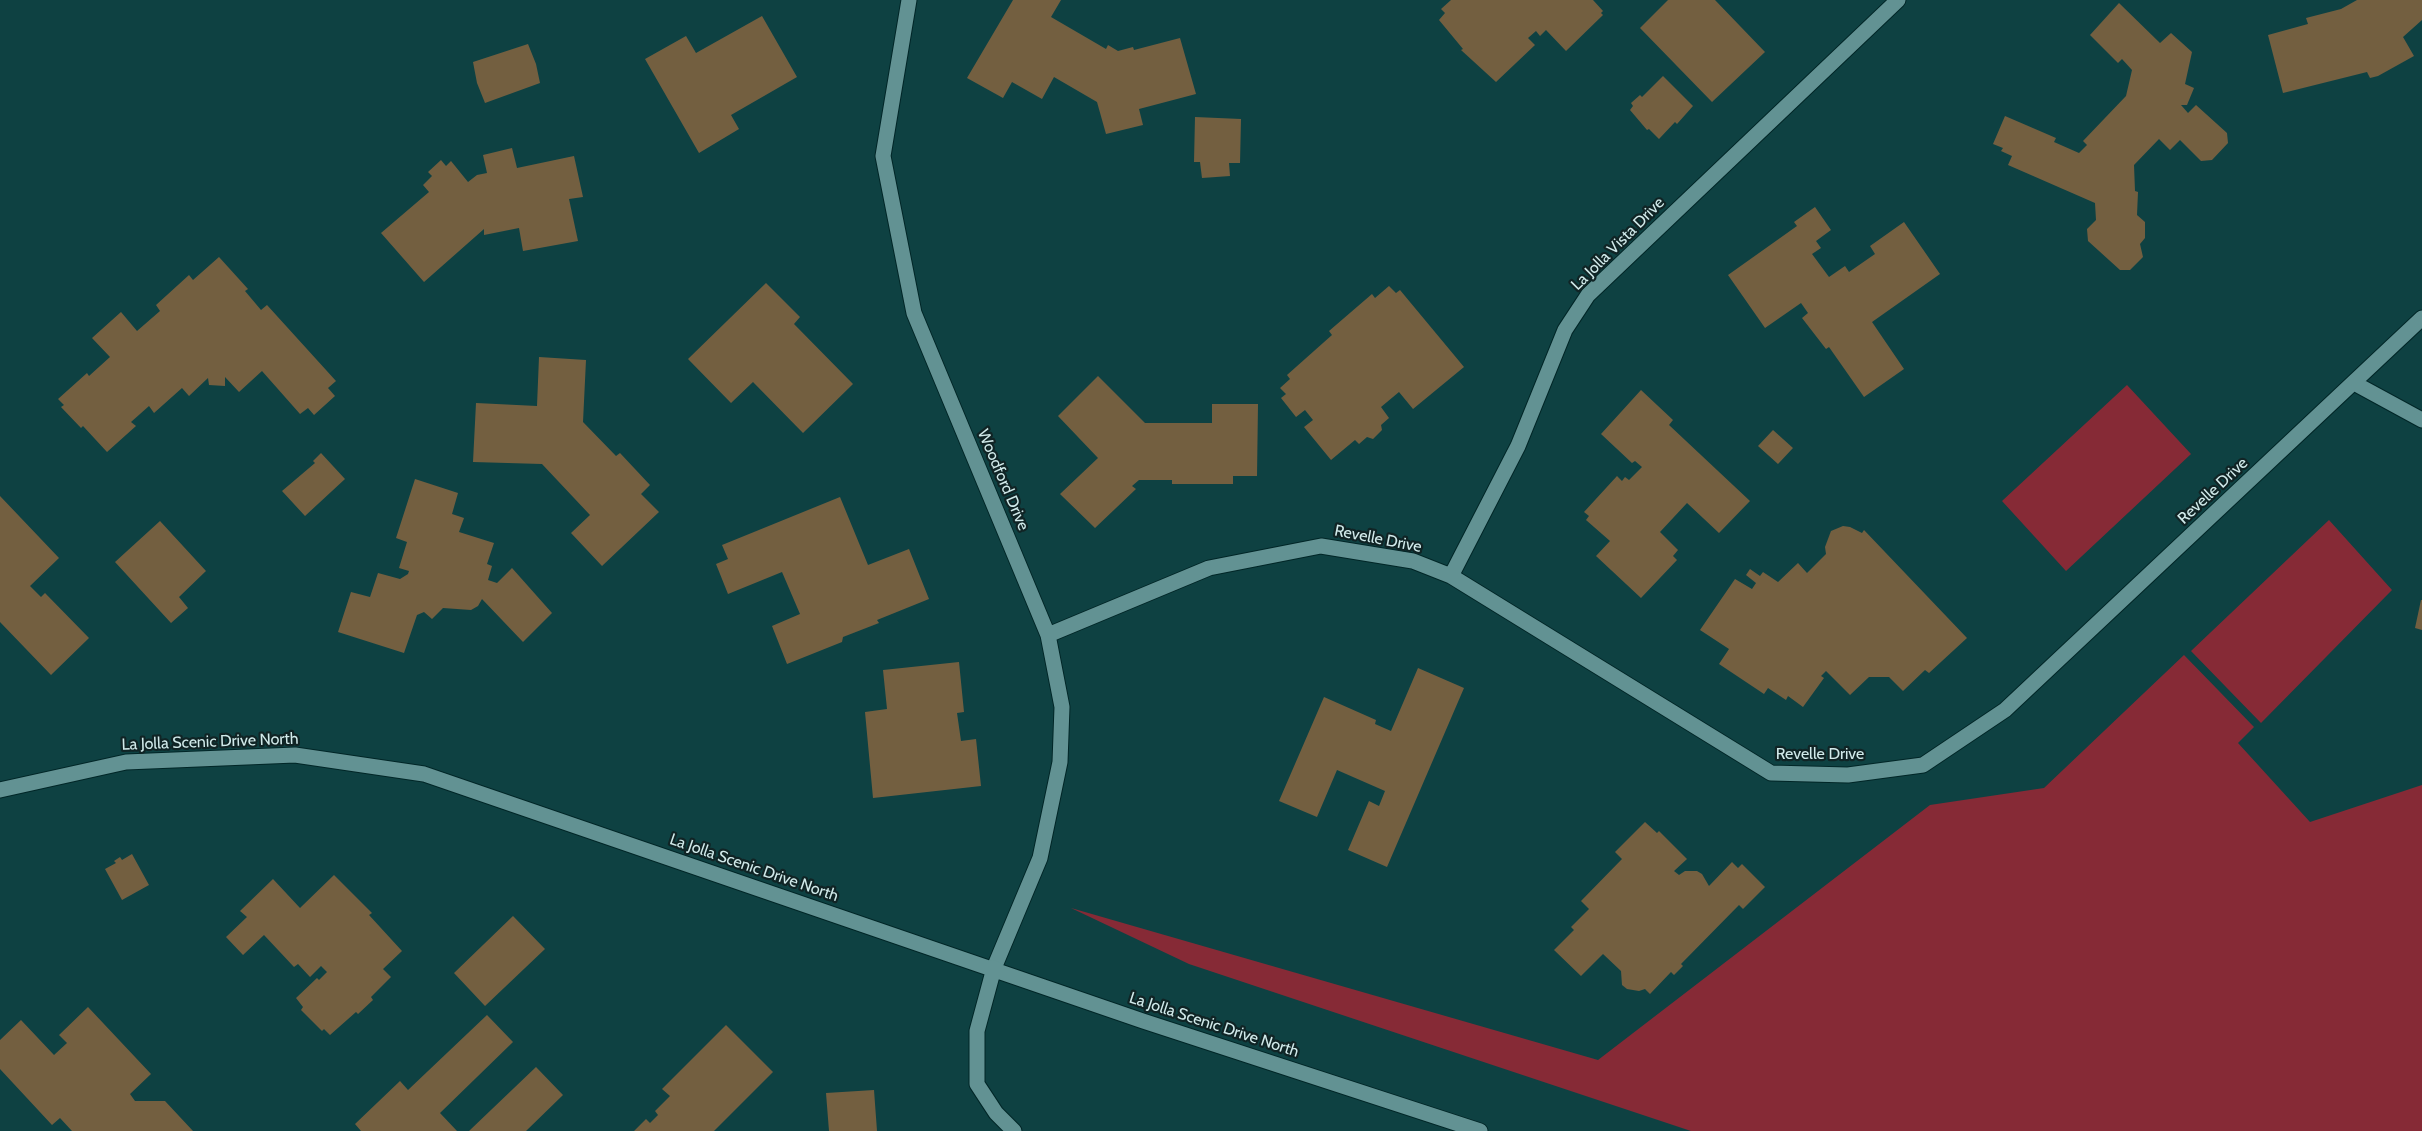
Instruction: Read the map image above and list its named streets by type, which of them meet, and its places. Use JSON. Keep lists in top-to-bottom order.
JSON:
{
  "streets": {
    "street": [
      "La Jolla Vista Drive",
      "Woodford Drive",
      "Revelle Drive",
      "La Jolla Scenic Drive North"
    ]
  },
  "crossings": [
    ["La Jolla Vista Drive", "Revelle Drive"],
    ["Woodford Drive", "Revelle Drive"],
    ["Woodford Drive", "La Jolla Scenic Drive North"]
  ]
}
